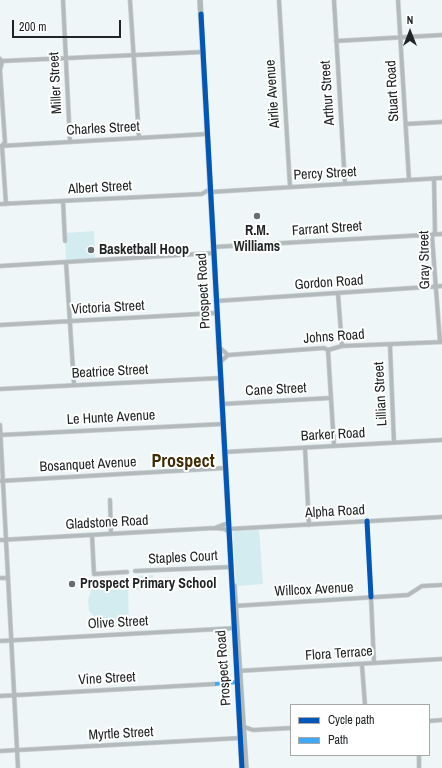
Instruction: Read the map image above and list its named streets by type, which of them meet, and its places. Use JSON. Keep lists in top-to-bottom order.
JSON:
{
  "streets": {
    "main road": ["Prospect Road"],
    "street": [
      "Miller Street",
      "Stuart Road",
      "Arthur Street",
      "Airlie Avenue",
      "Charles Street",
      "Percy Street",
      "Albert Street",
      "Farrant Street",
      "Gray Street",
      "Gordon Road",
      "Victoria Street",
      "Johns Road",
      "Beatrice Street",
      "Cane Street",
      "Lillian Street",
      "Le Hunte Avenue",
      "Barker Road",
      "Bosanquet Avenue",
      "Alpha Road",
      "Gladstone Road",
      "Staples Court",
      "Willcox Avenue",
      "Olive Street",
      "Flora Terrace",
      "Vine Street",
      "Myrtle Street"
    ]
  },
  "crossings": [
    ["Miller Street", "Charles Street"],
    ["Stuart Road", "Percy Street"],
    ["Arthur Street", "Percy Street"],
    ["Airlie Avenue", "Percy Street"],
    ["Charles Street", "Prospect Road"],
    ["Percy Street", "Albert Street"],
    ["Percy Street", "Gray Street"],
    ["Percy Street", "Prospect Road"],
    ["Albert Street", "Prospect Road"],
    ["Farrant Street", "Gray Street"],
    ["Farrant Street", "Prospect Road"],
    ["Gray Street", "Gordon Road"],
    ["Gray Street", "Johns Road"],
    ["Gordon Road", "Prospect Road"],
    ["Prospect Road", "Victoria Street"],
    ["Prospect Road", "Beatrice Street"],
    ["Prospect Road", "Cane Street"],
    ["Prospect Road", "Le Hunte Avenue"],
    ["Prospect Road", "Barker Road"],
    ["Prospect Road", "Bosanquet Avenue"],
    ["Prospect Road", "Alpha Road"],
    ["Prospect Road", "Gladstone Road"],
    ["Prospect Road", "Staples Court"],
    ["Prospect Road", "Willcox Avenue"],
    ["Prospect Road", "Olive Street"],
    ["Prospect Road", "Flora Terrace"],
    ["Prospect Road", "Myrtle Street"],
    ["Johns Road", "Lillian Street"],
    ["Lillian Street", "Barker Road"],
    ["Alpha Road", "Gladstone Road"]
  ],
  "districts": ["Prospect"],
  "places": ["R.M. Williams", "Basketball Hoop", "Prospect Primary School"],
  "legend": ["Cycle path", "Path"],
  "scale_bar": "200 m",
  "north": "top"
}
